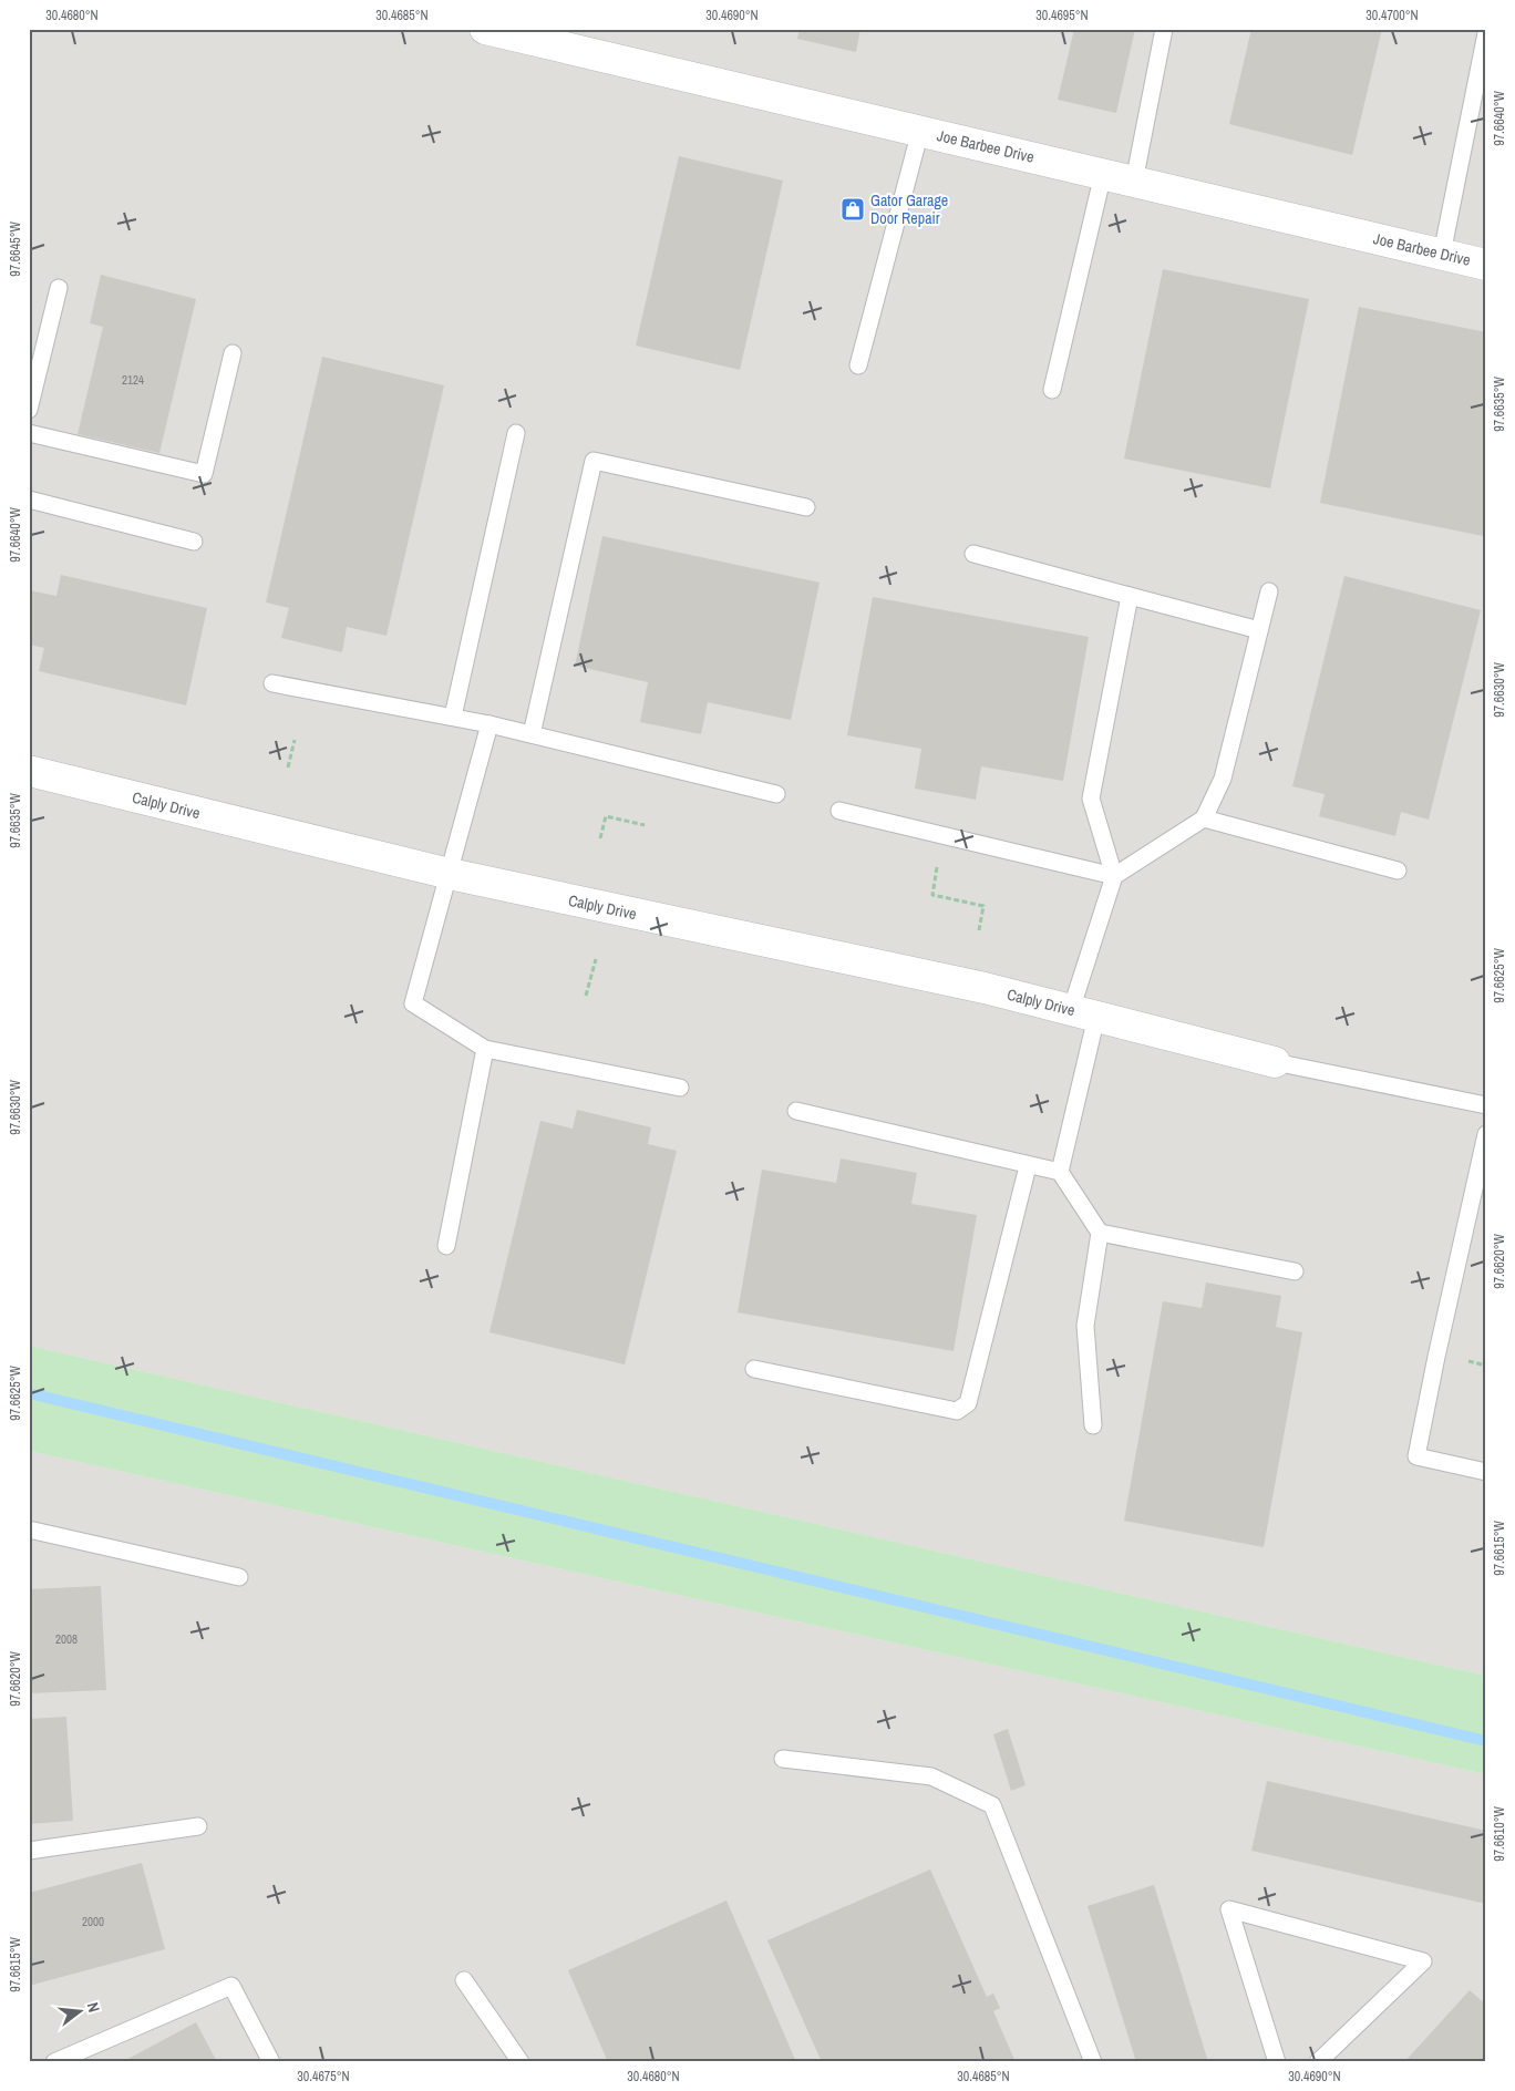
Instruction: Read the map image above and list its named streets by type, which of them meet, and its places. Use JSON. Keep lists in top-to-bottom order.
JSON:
{
  "streets": {
    "street": ["Joe Barbee Drive", "Calply Drive"]
  },
  "places": {
    "shop": ["Gator Garage Door Repair"]
  },
  "house_numbers": ["2124", "2008", "2000"],
  "north": "right",
  "coordinates": [
    "30.4680°N",
    "30.4685°N",
    "30.4690°N",
    "30.4695°N",
    "30.4700°N",
    "97.6640°W",
    "97.6645°W",
    "97.6635°W",
    "97.6630°W",
    "97.6625°W",
    "97.6620°W",
    "97.6615°W",
    "97.6610°W",
    "30.4675°N"
  ]
}
